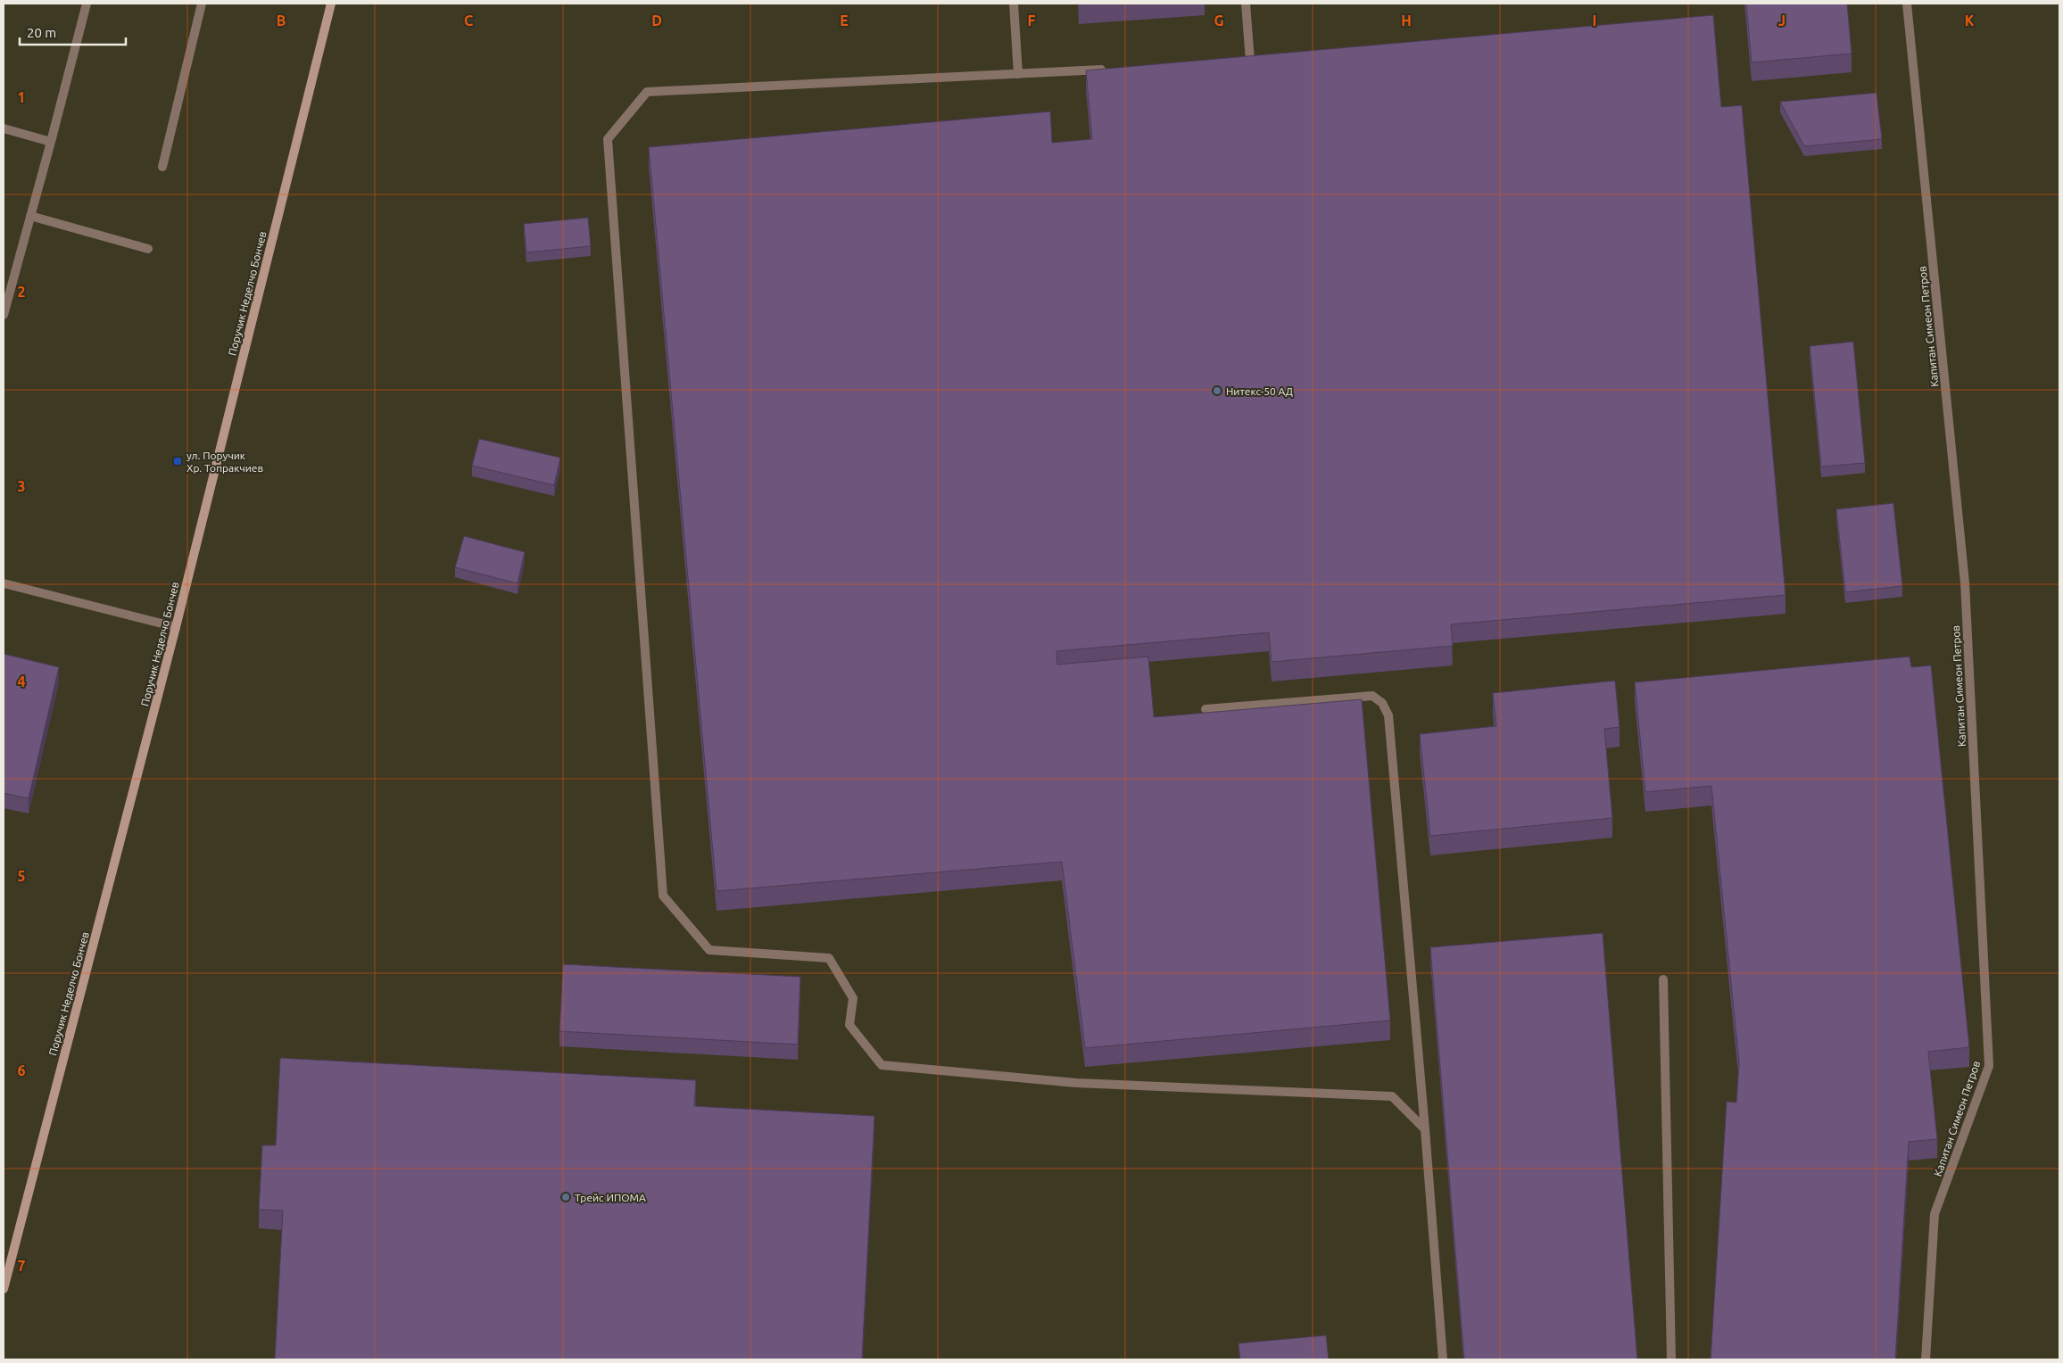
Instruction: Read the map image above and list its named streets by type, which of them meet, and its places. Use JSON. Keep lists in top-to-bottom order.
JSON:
{
  "streets": {
    "street": ["Поручик Неделчо Бончев", "Капитан Симеон Петров"]
  },
  "places": {
    "other": ["Нитекс-50 АД", "Трейс ИПОМА"],
    "transit": ["ул. Поручик Хр. Топракчиев"]
  },
  "scale_bar": "20 m",
  "grid": {
    "columns": [
      "B",
      "C",
      "D",
      "E",
      "F",
      "G",
      "H",
      "I",
      "J",
      "K"
    ],
    "rows": [
      "1",
      "2",
      "3",
      "4",
      "5",
      "6",
      "7"
    ]
  }
}
